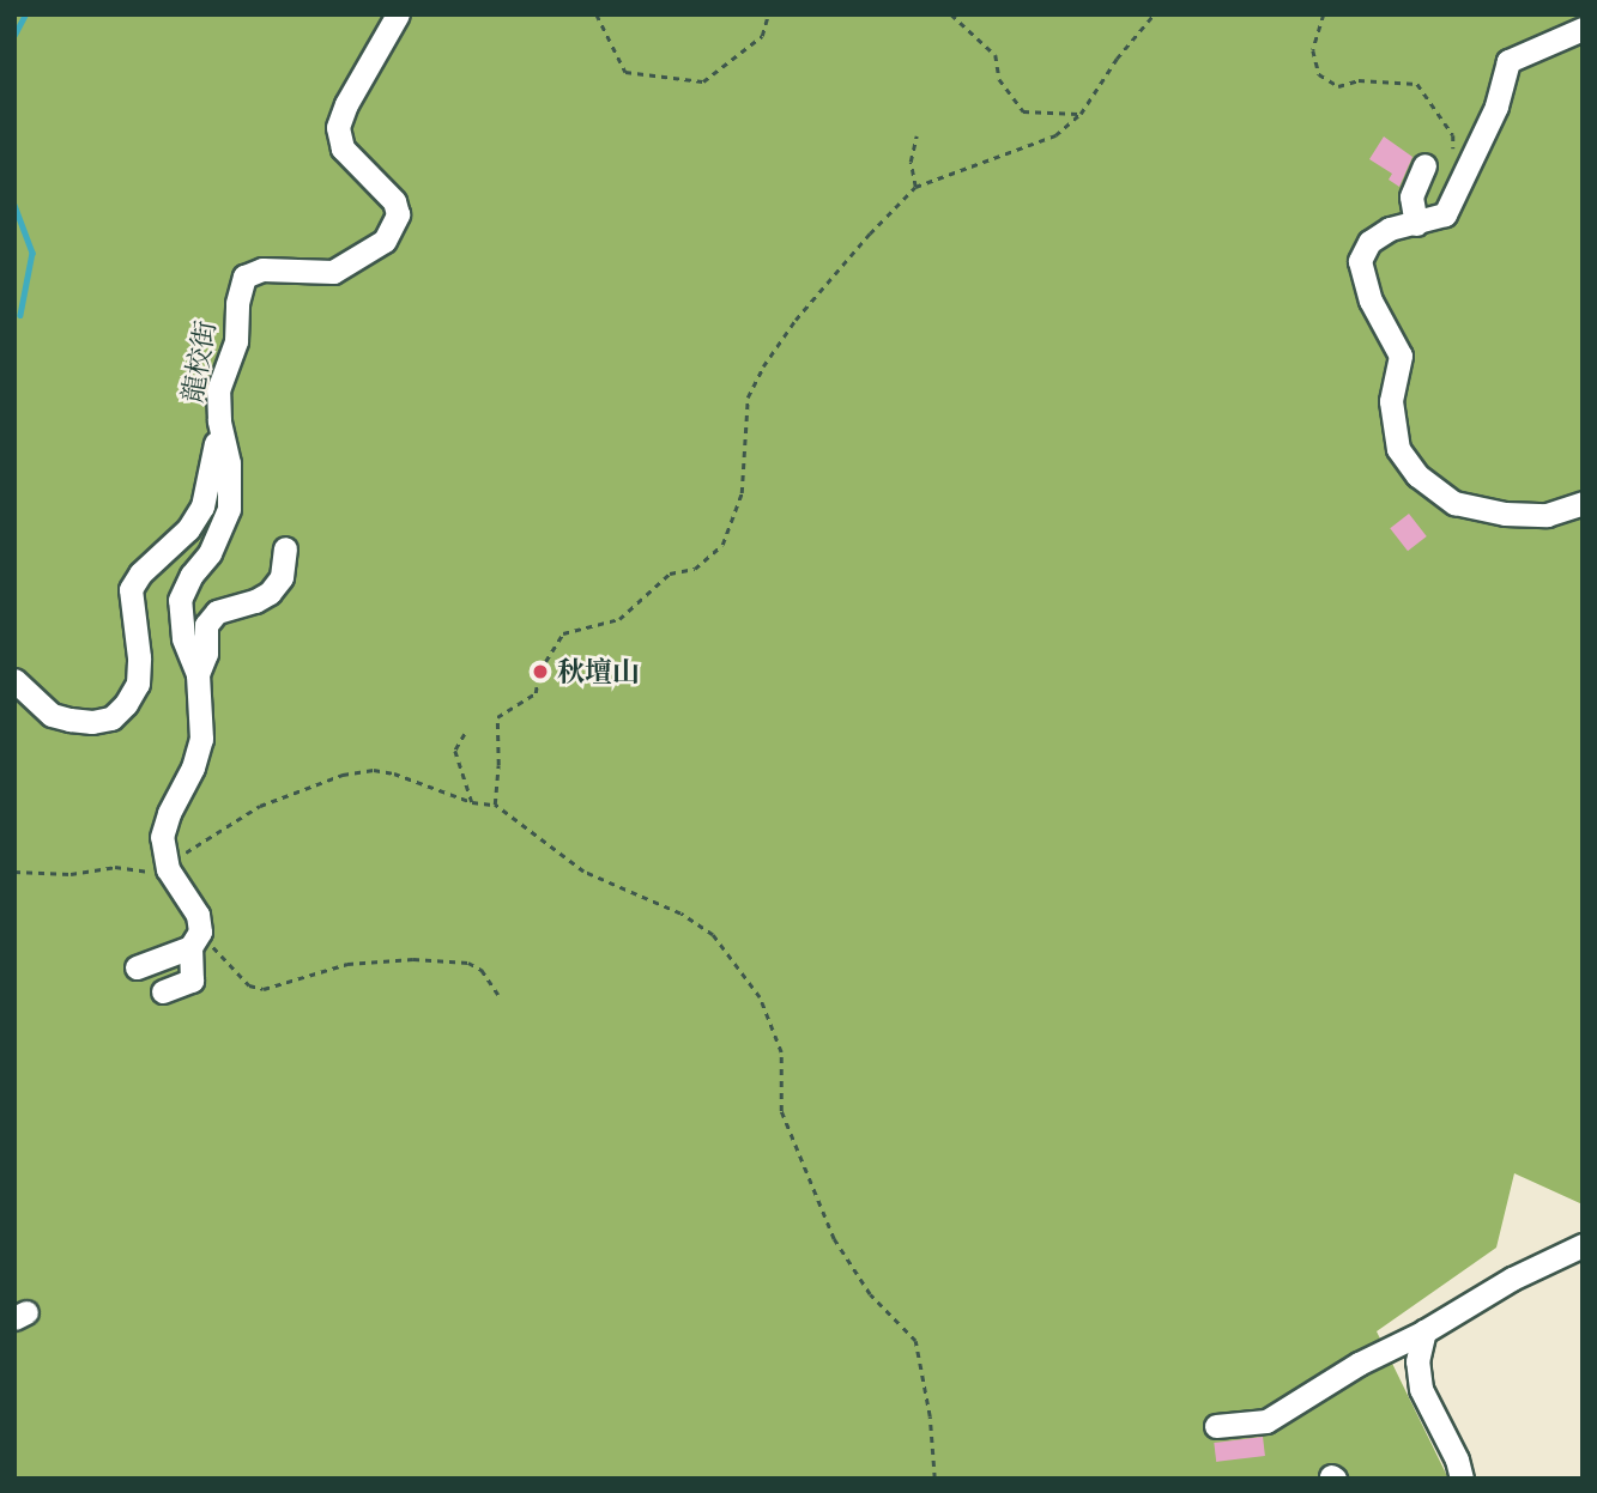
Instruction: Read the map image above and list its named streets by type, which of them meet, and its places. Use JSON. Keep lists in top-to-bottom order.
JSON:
{
  "streets": {
    "street": ["龍校街"]
  },
  "places": ["秋壇山"]
}
